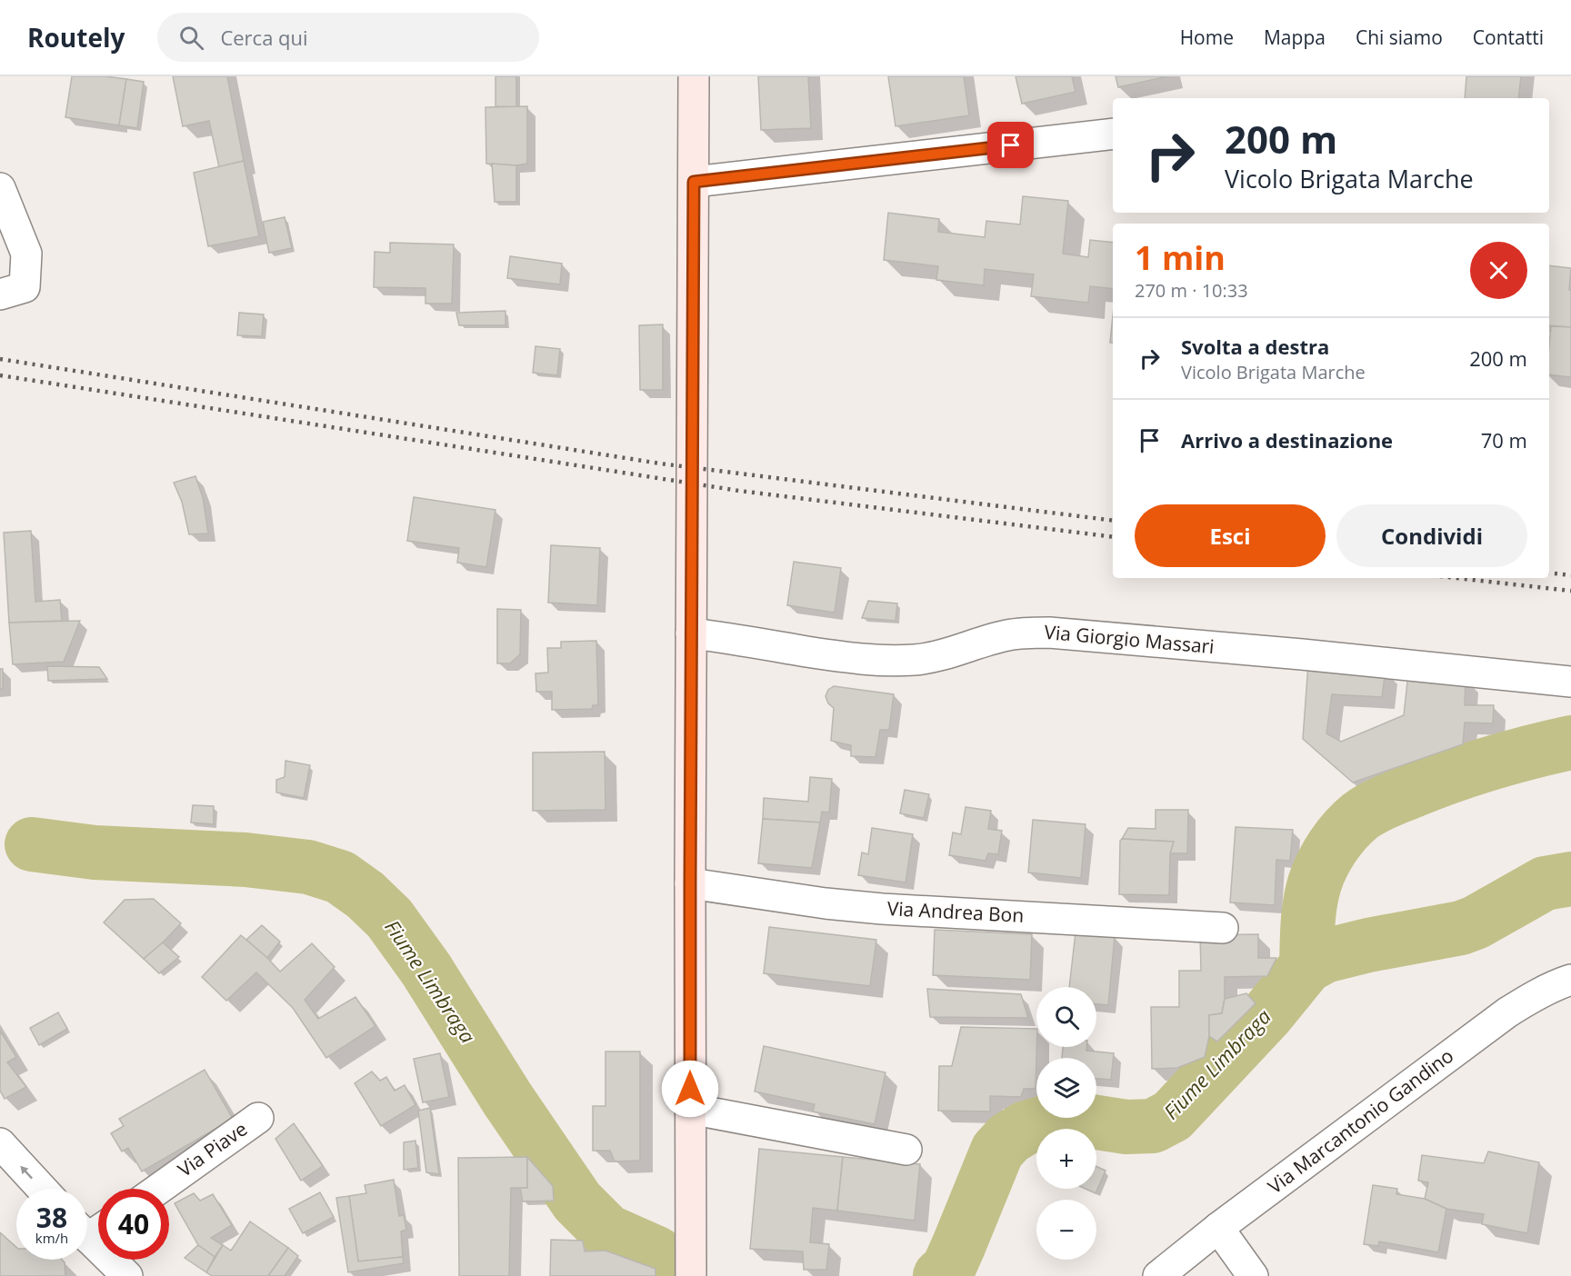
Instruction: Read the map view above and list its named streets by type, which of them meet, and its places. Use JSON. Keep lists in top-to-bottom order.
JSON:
{
  "streets": {
    "street": [
      "Via Giorgio Massari",
      "Via Andrea Bon",
      "Via Marcantonio Gandino",
      "Via Piave"
    ]
  },
  "water": ["Fiume Limbraga"],
  "page": {
    "header": "Routely",
    "search": "Cerca qui",
    "nav": [
      "Home",
      "Mappa",
      "Chi siamo",
      "Contatti"
    ],
    "turn": ["200 m", "Vicolo Brigata Marche"],
    "heading": ["1 min", "270 m · 10:33"],
    "list": [
      {
        "name": "Svolta a destra",
        "note": "Vicolo Brigata Marche",
        "value": "200 m"
      },
      {
        "name": "Arrivo a destinazione",
        "value": "70 m"
      }
    ],
    "buttons": ["Esci", "Condividi"],
    "map_buttons": ["+", "−"],
    "speed": "38 km/h",
    "limit": "40"
  }
}
